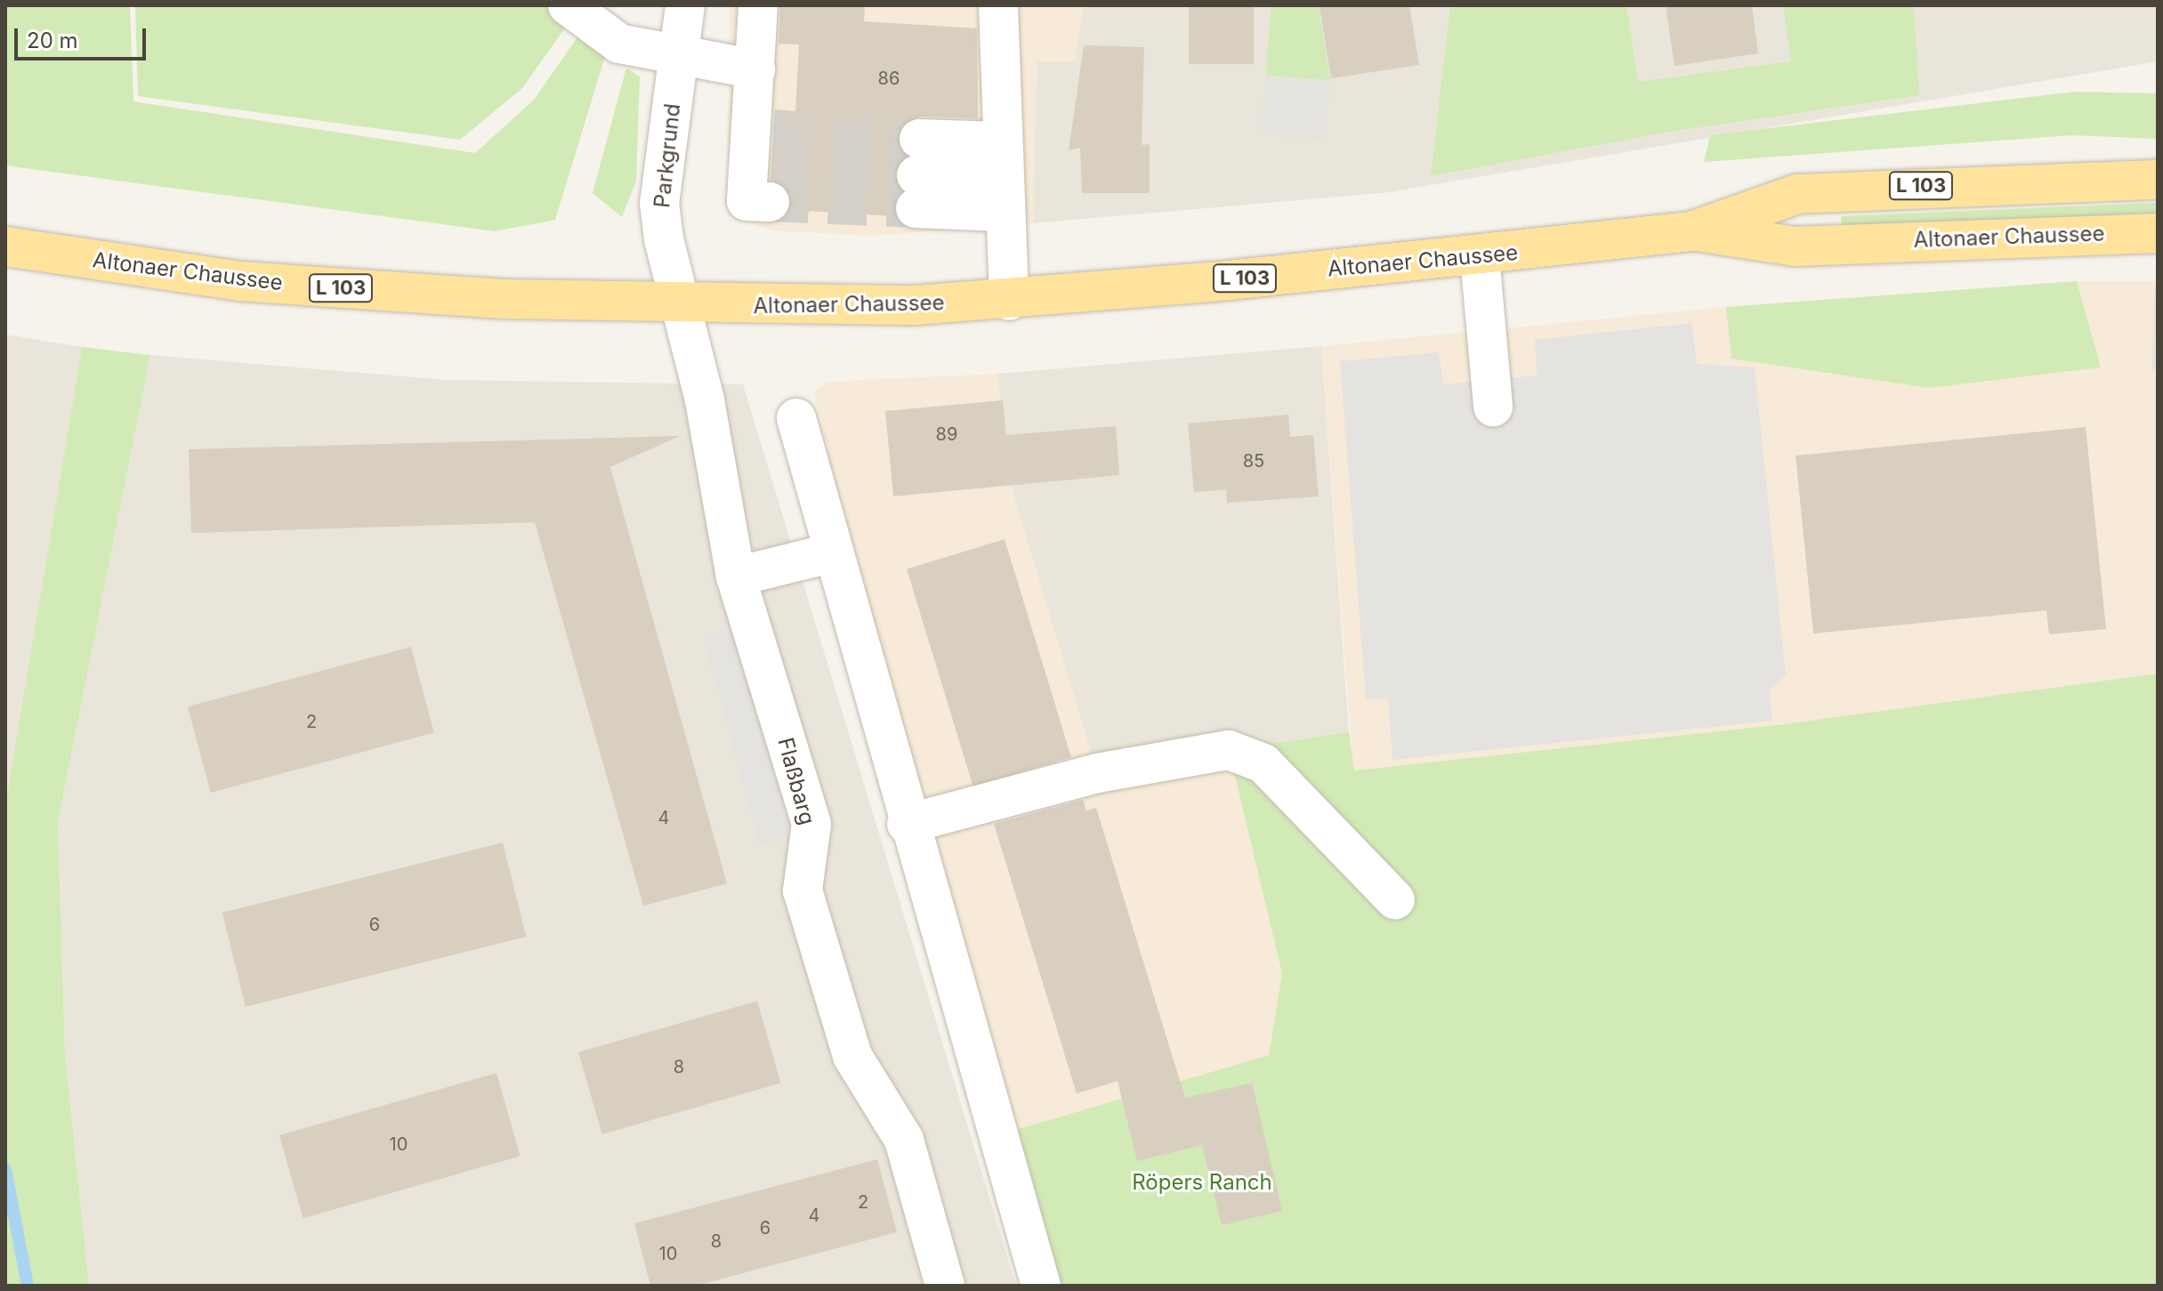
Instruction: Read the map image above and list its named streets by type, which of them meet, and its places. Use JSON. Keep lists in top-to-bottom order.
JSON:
{
  "streets": {
    "main road": ["L 103", "Altonaer Chaussee"],
    "street": ["Parkgrund", "Flaßbarg"]
  },
  "crossings": [
    ["Parkgrund", "Altonaer Chaussee"],
    ["Parkgrund", "Flaßbarg"],
    ["Altonaer Chaussee", "Flaßbarg"]
  ],
  "parks": ["Röpers Ranch"],
  "house_numbers": [
    "86",
    "89",
    "85",
    "2",
    "4",
    "6",
    "8",
    "10",
    "2",
    "4",
    "6",
    "8",
    "10"
  ],
  "scale_bar": "20 m"
}
